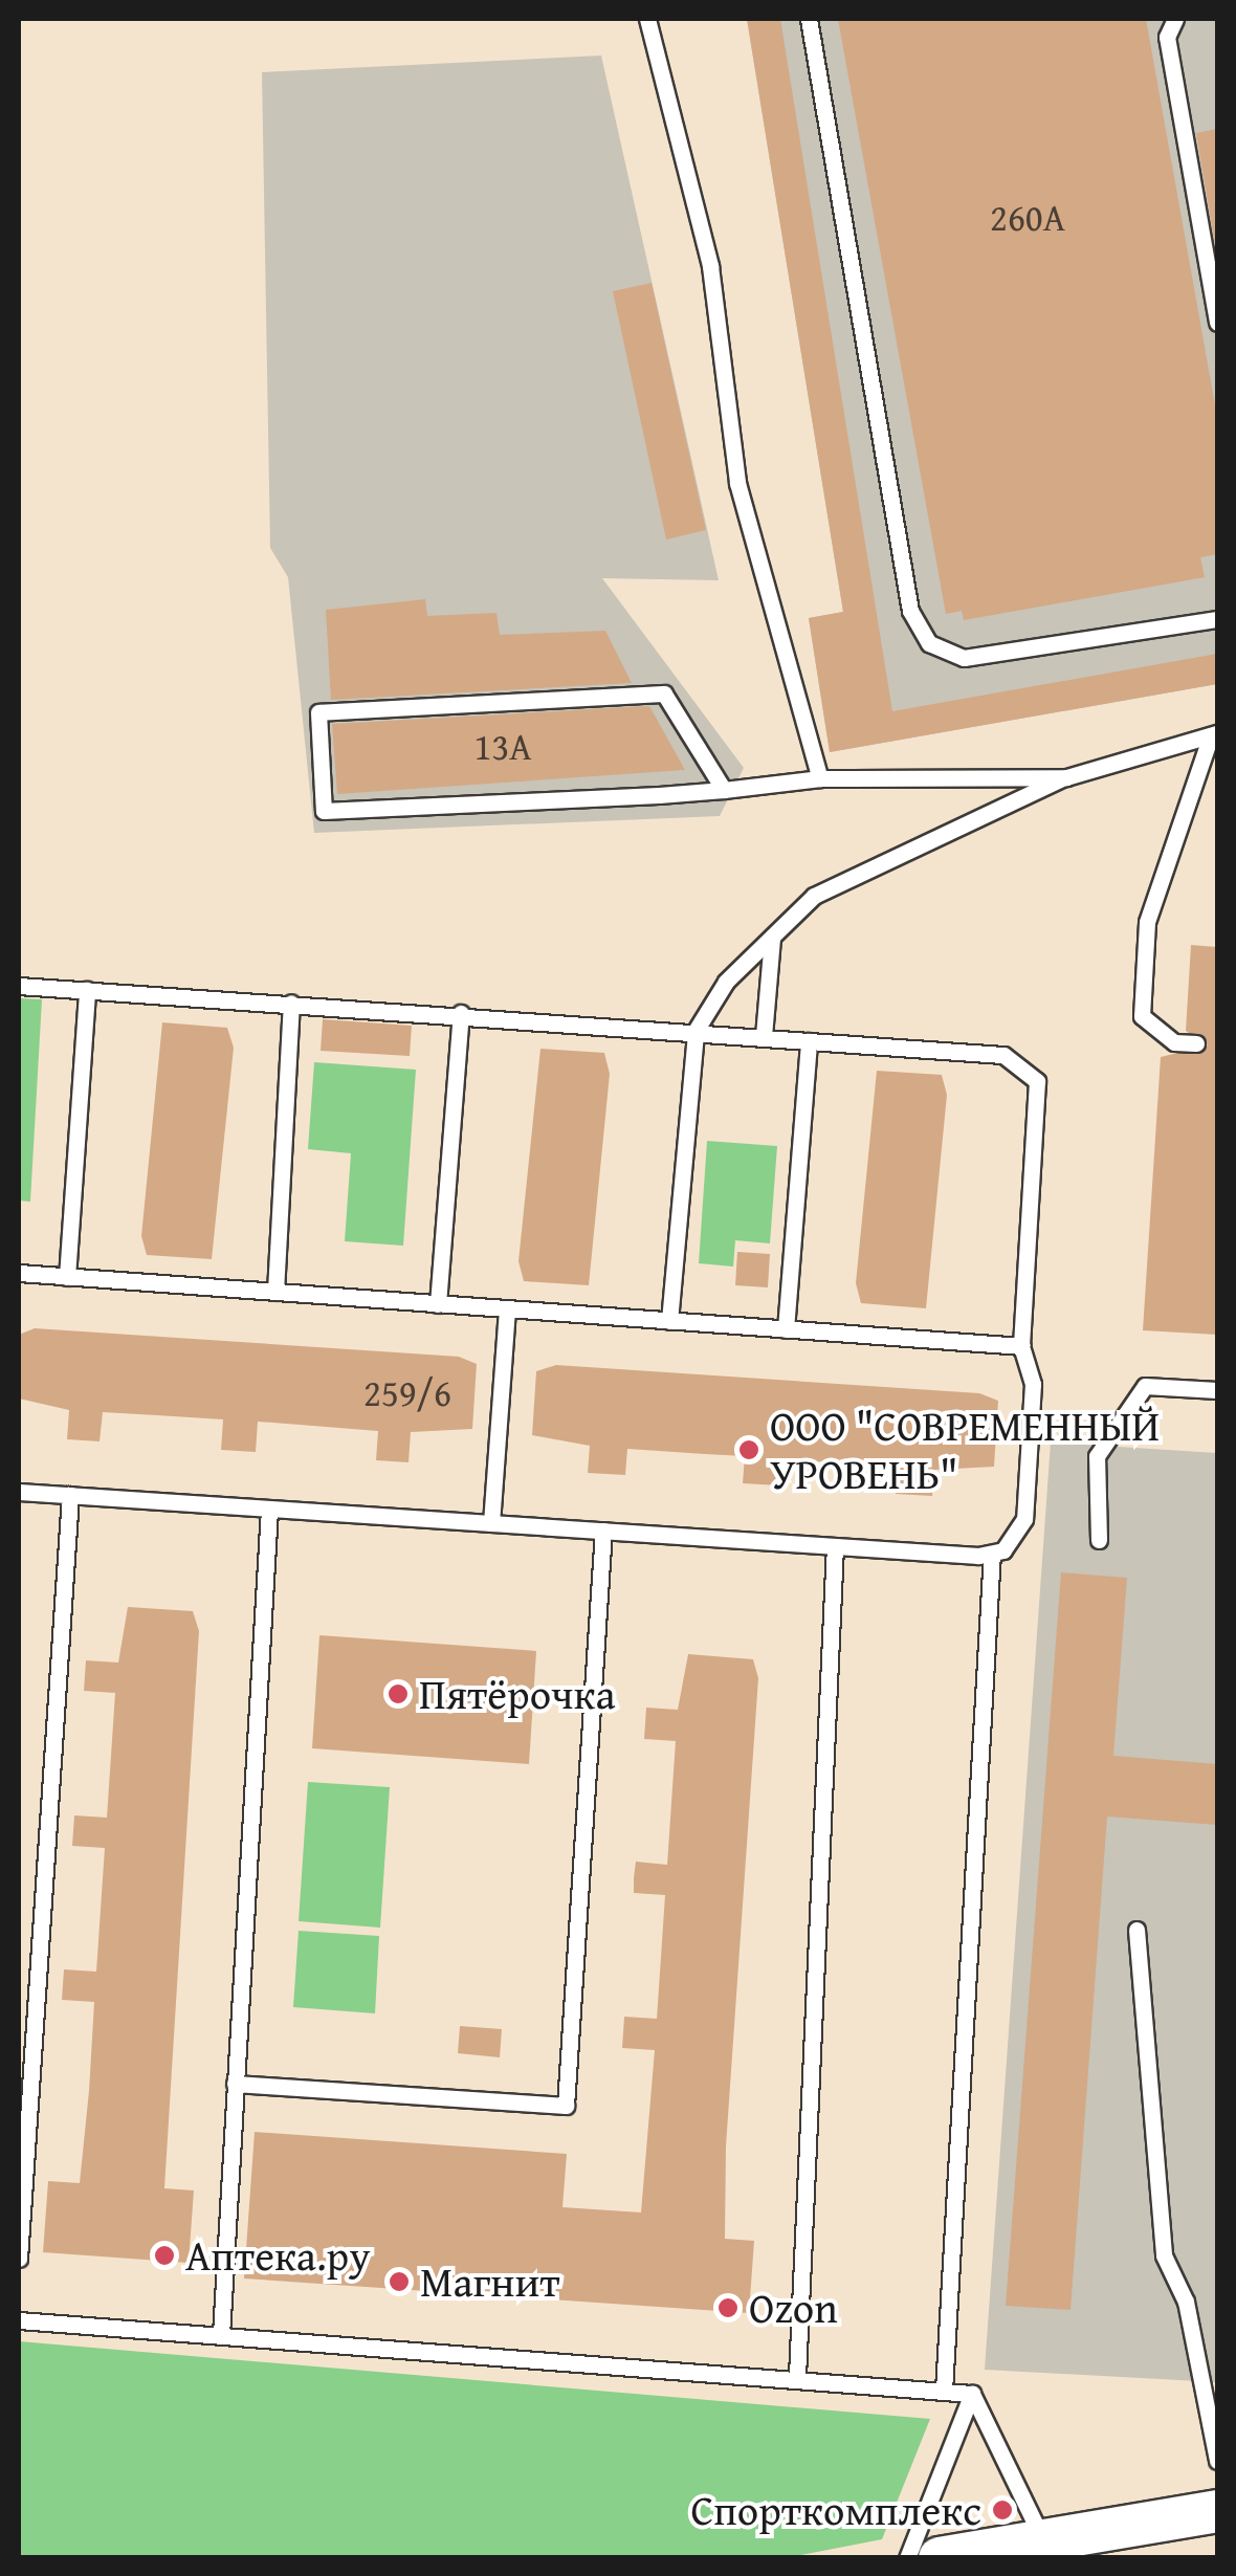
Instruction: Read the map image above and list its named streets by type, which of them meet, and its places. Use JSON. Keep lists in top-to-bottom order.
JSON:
{
  "places": [
    "ООО \"СОВРЕМЕННЫЙ УРОВЕНЬ\"",
    "Пятёрочка",
    "Аптека.ру",
    "Магнит",
    "Ozon",
    "Спорткомплекс"
  ],
  "house_numbers": ["260А", "13А", "259/6"]
}
